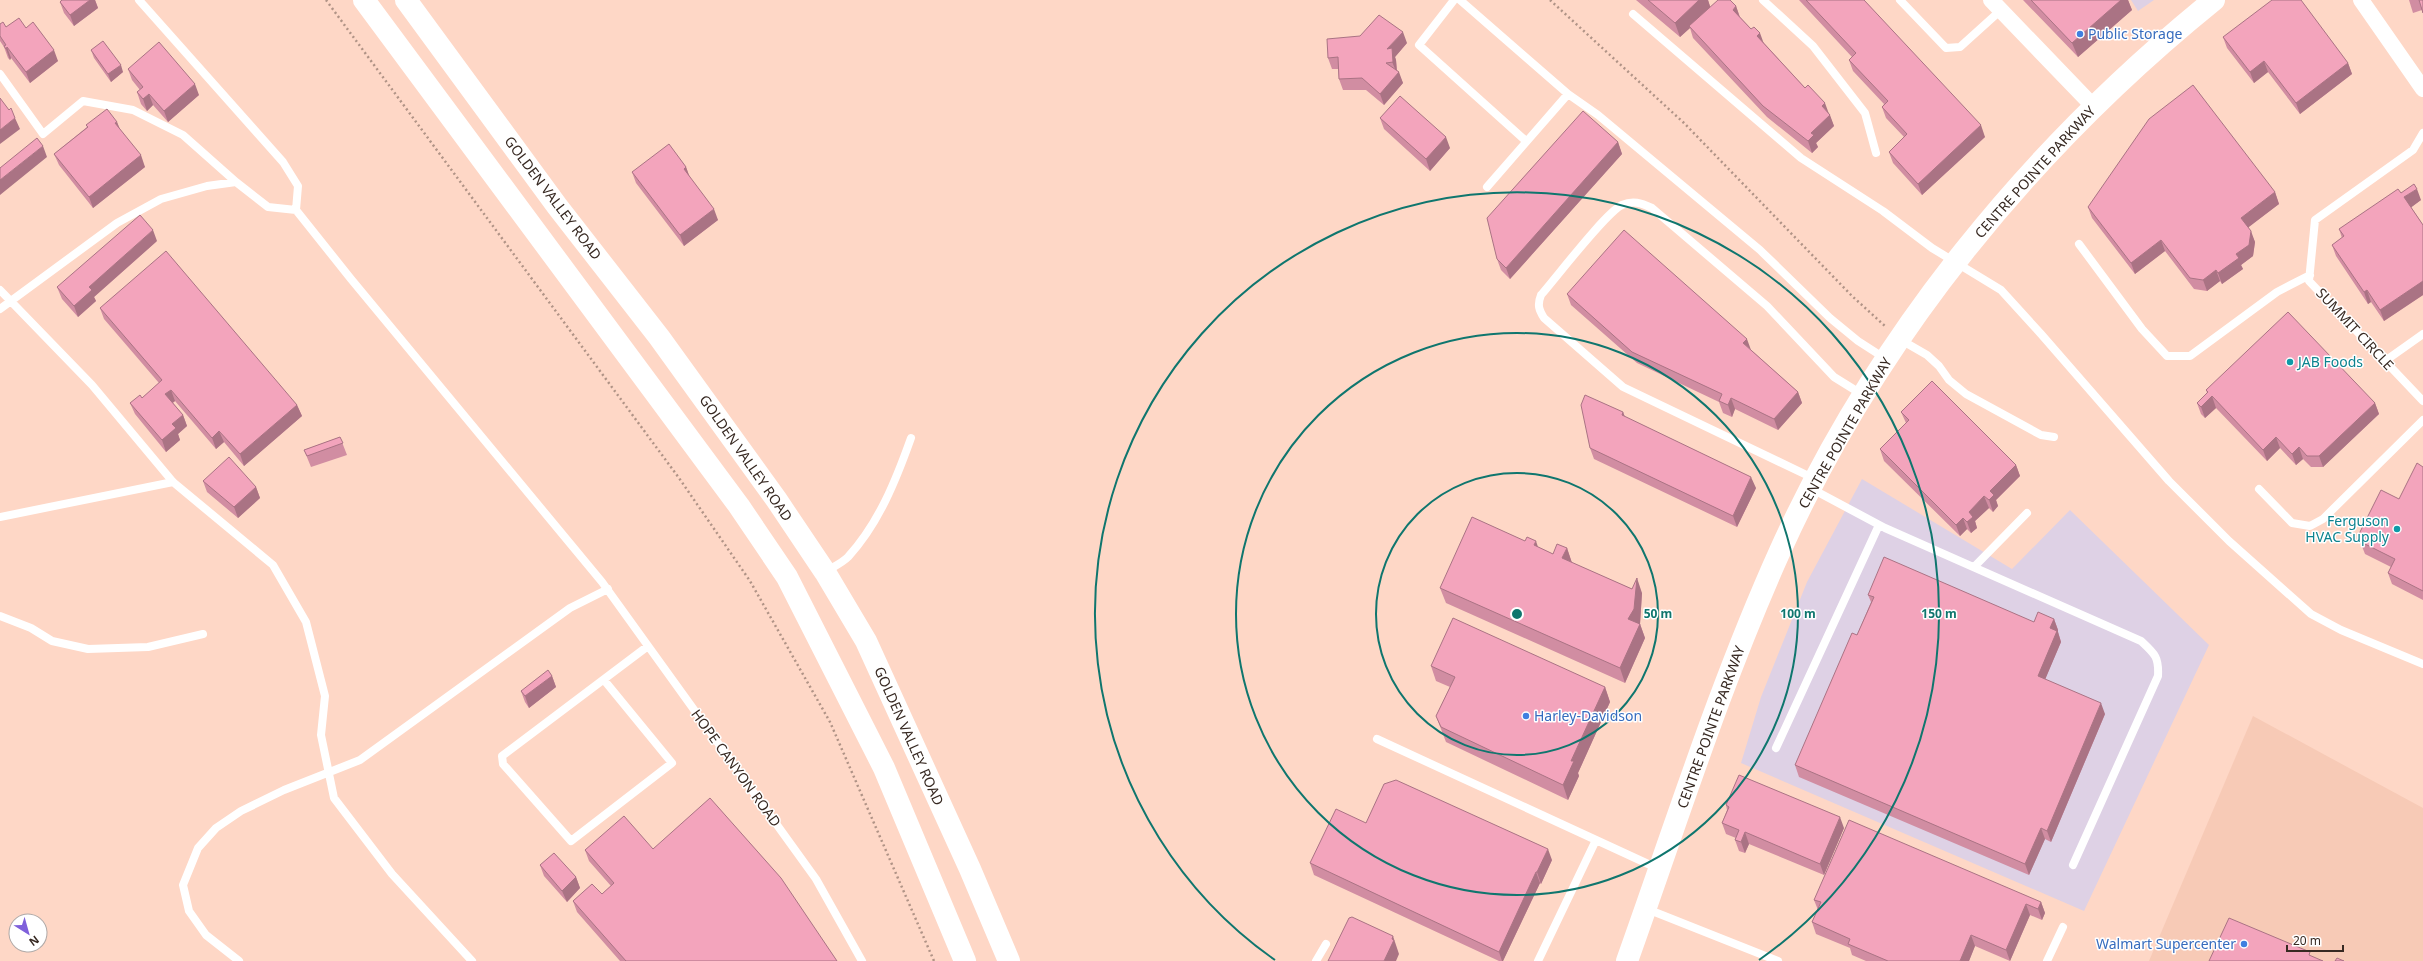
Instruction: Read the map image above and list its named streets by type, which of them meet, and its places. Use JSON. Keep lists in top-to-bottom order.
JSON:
{
  "streets": {
    "main road": ["CENTRE POINTE PARKWAY", "GOLDEN VALLEY ROAD"],
    "lane": ["SUMMIT CIRCLE", "HOPE CANYON ROAD"]
  },
  "places": [
    "Public Storage",
    "JAB Foods",
    "Ferguson HVAC Supply",
    "Harley-Davidson",
    "Walmart Supercenter"
  ],
  "scale_bar": "20 m",
  "north": "bottom right",
  "rings": ["50 m", "100 m", "150 m"]
}
